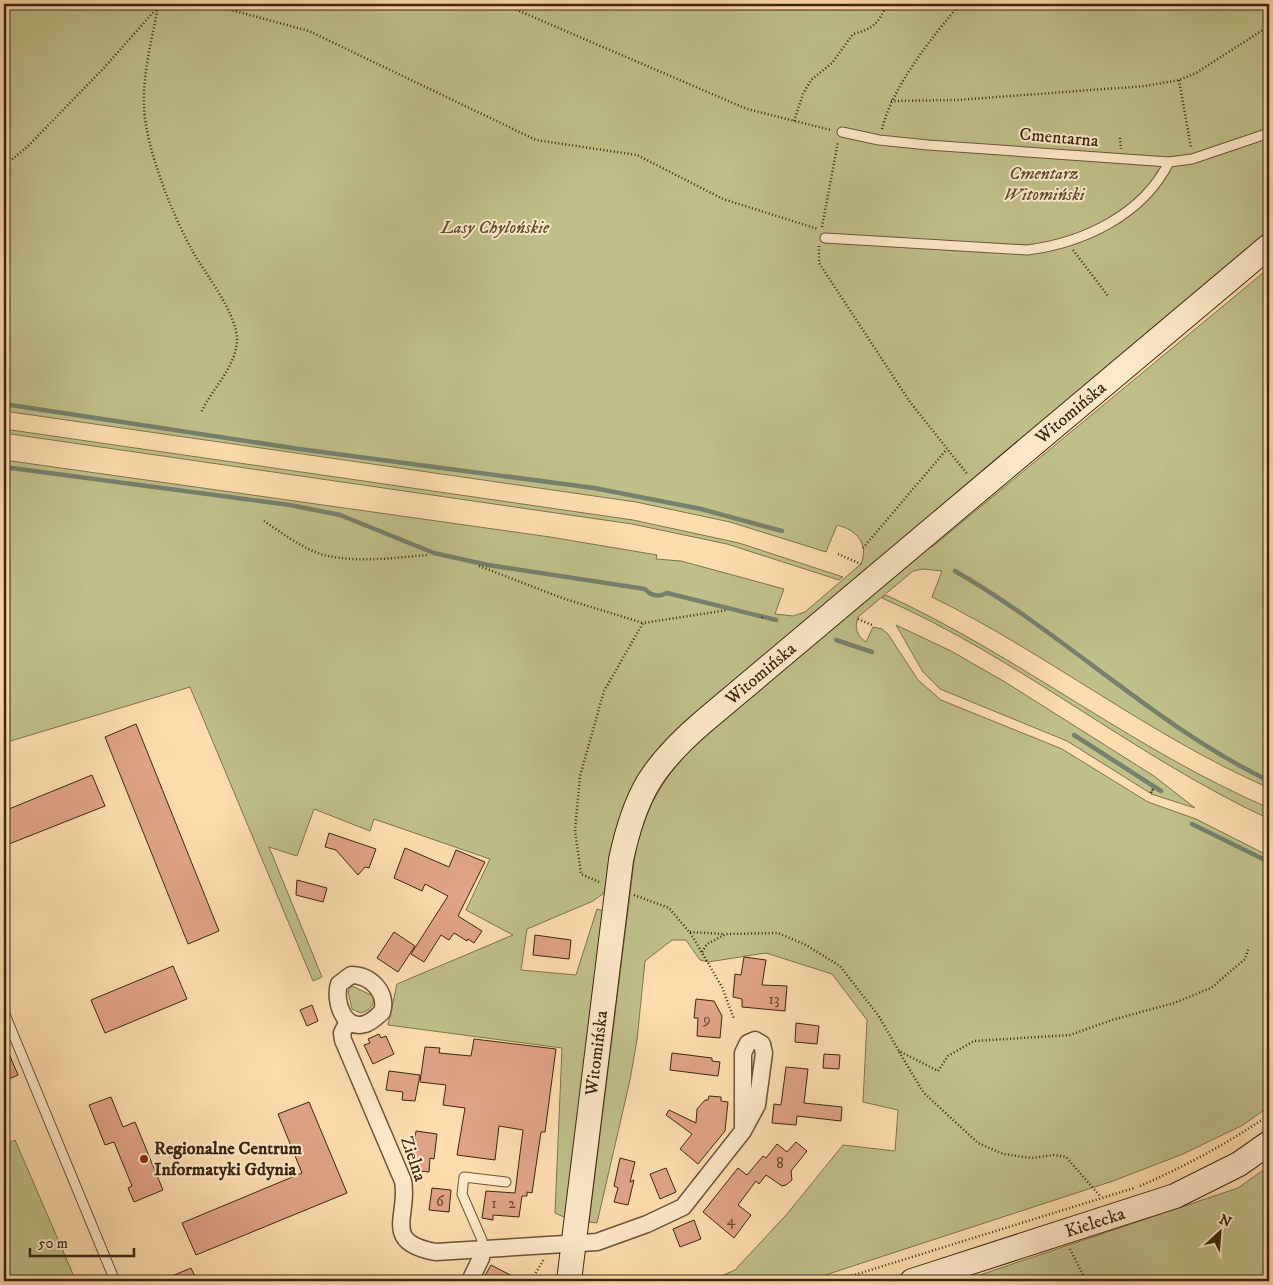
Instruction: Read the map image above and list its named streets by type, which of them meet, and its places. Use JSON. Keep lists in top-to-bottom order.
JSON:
{
  "streets": {
    "street": ["Witomińska", "Zielna", "Kielecka"],
    "lane": ["Cmentarna"]
  },
  "crossings": [
    ["Witomińska", "Zielna"]
  ],
  "parks": ["Cmentarz Witomiński", "Lasy Chylońskie"],
  "places": ["Regionalne Centrum Informatyki Gdynia"],
  "house_numbers": [
    "13",
    "9",
    "8",
    "6",
    "1",
    "2",
    "4"
  ],
  "scale_bar": "50 m",
  "north": "top right"
}
